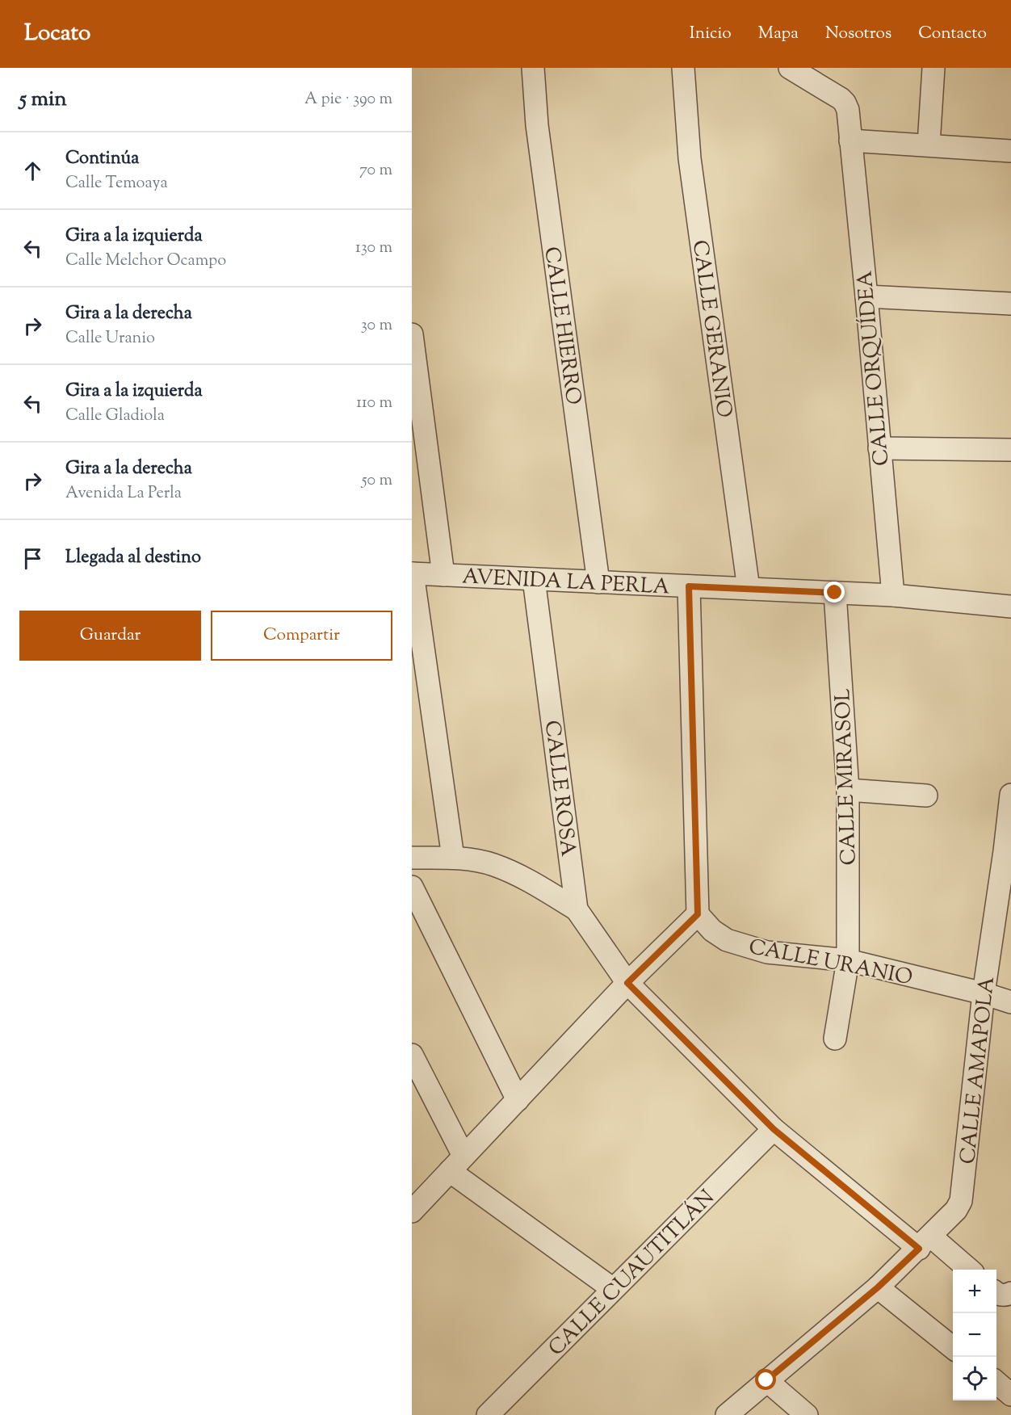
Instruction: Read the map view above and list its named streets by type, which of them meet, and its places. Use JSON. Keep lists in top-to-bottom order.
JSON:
{
  "streets": {
    "street": [
      "CALLE HIERRO",
      "CALLE GERANIO",
      "CALLE ORQUÍDEA",
      "AVENIDA LA PERLA",
      "CALLE MIRASOL",
      "CALLE ROSA",
      "CALLE URANIO",
      "CALLE AMAPOLA",
      "CALLE CUAUTITLÁN"
    ]
  },
  "crossings": [
    ["CALLE HIERRO", "AVENIDA LA PERLA"],
    ["CALLE GERANIO", "AVENIDA LA PERLA"],
    ["CALLE ORQUÍDEA", "AVENIDA LA PERLA"],
    ["AVENIDA LA PERLA", "CALLE MIRASOL"],
    ["AVENIDA LA PERLA", "CALLE ROSA"],
    ["CALLE MIRASOL", "CALLE URANIO"],
    ["CALLE ROSA", "CALLE AMAPOLA"],
    ["CALLE ROSA", "CALLE CUAUTITLÁN"],
    ["CALLE URANIO", "CALLE AMAPOLA"]
  ],
  "page": {
    "header": "Locato",
    "nav": [
      "Inicio",
      "Mapa",
      "Nosotros",
      "Contacto"
    ],
    "heading": ["5 min", "A pie · 390 m"],
    "list": [
      ["Continúa", "Calle Temoaya", "70 m"],
      ["Gira a la izquierda", "Calle Melchor Ocampo", "130 m"],
      ["Gira a la derecha", "Calle Uranio", "30 m"],
      ["Gira a la izquierda", "Calle Gladiola", "110 m"],
      ["Gira a la derecha", "Avenida La Perla", "50 m"],
      "Llegada al destino"
    ],
    "buttons": ["Guardar", "Compartir"],
    "map_buttons": ["+", "−"]
  }
}
